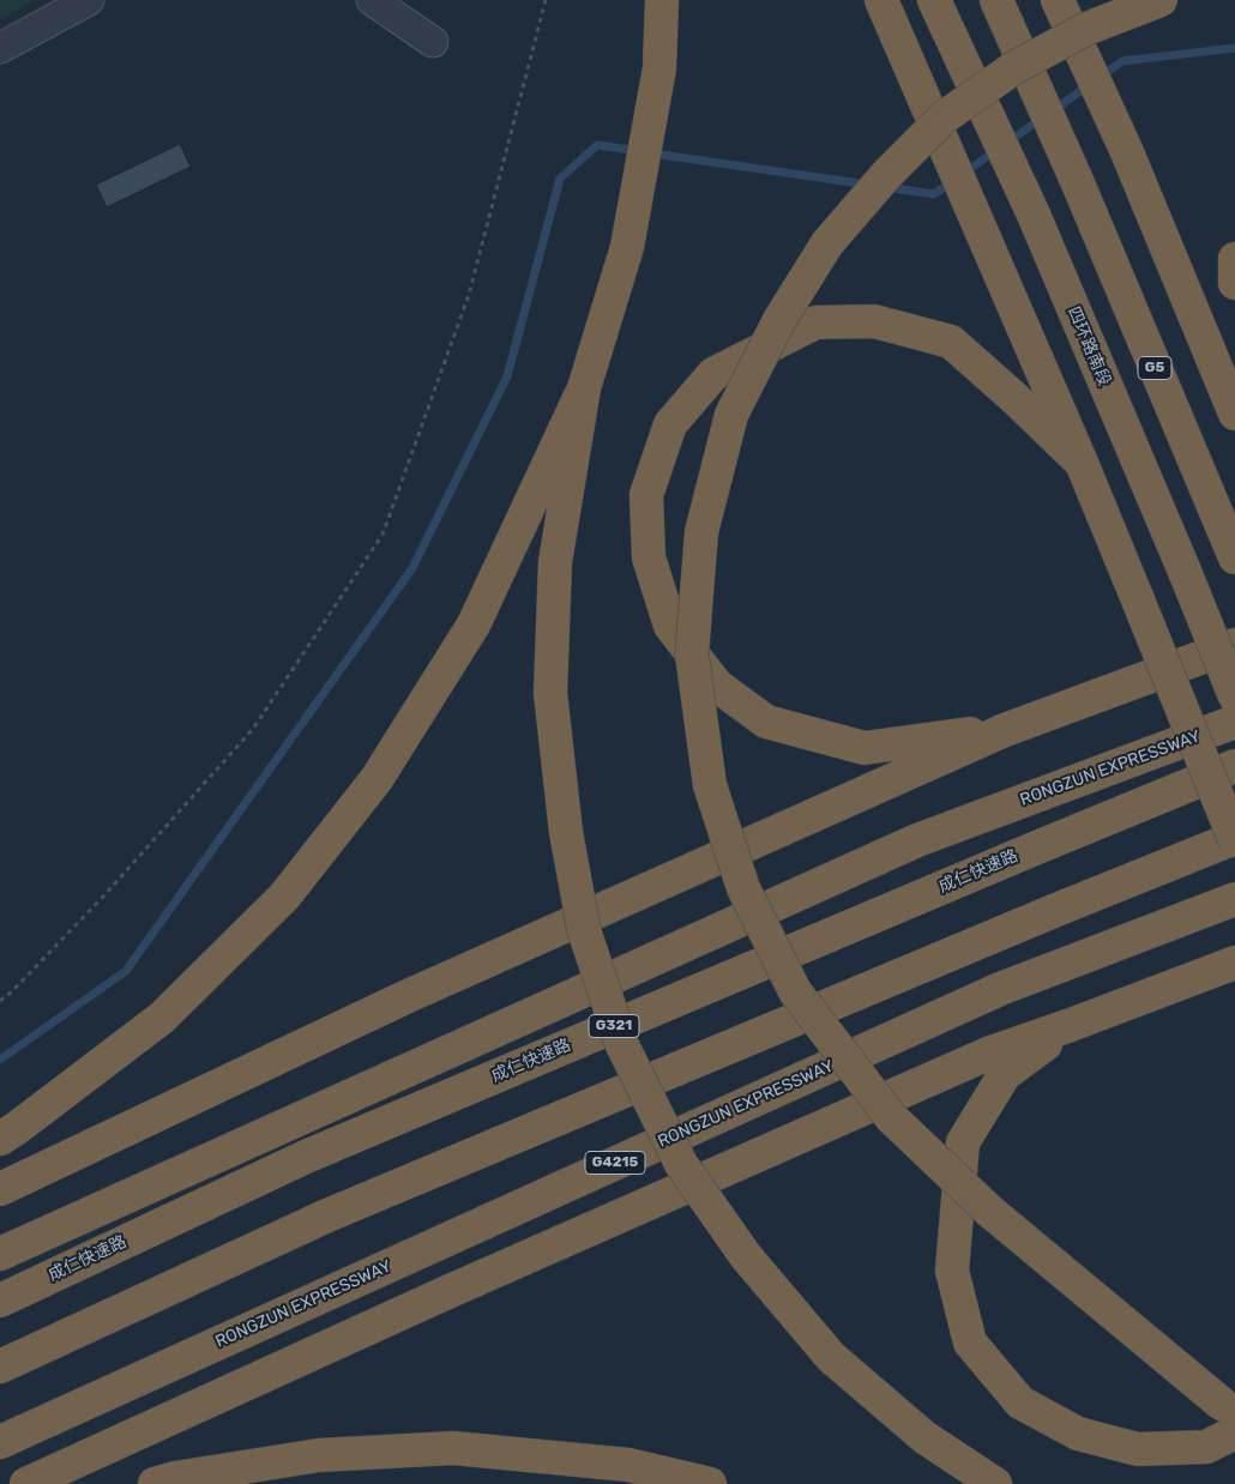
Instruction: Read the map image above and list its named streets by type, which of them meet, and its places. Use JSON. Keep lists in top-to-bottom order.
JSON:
{
  "streets": {
    "highway": [
      "四环路南段",
      "G5",
      "RONGZUN EXPRESSWAY",
      "成仁快速路",
      "G321",
      "G4215"
    ]
  }
}
